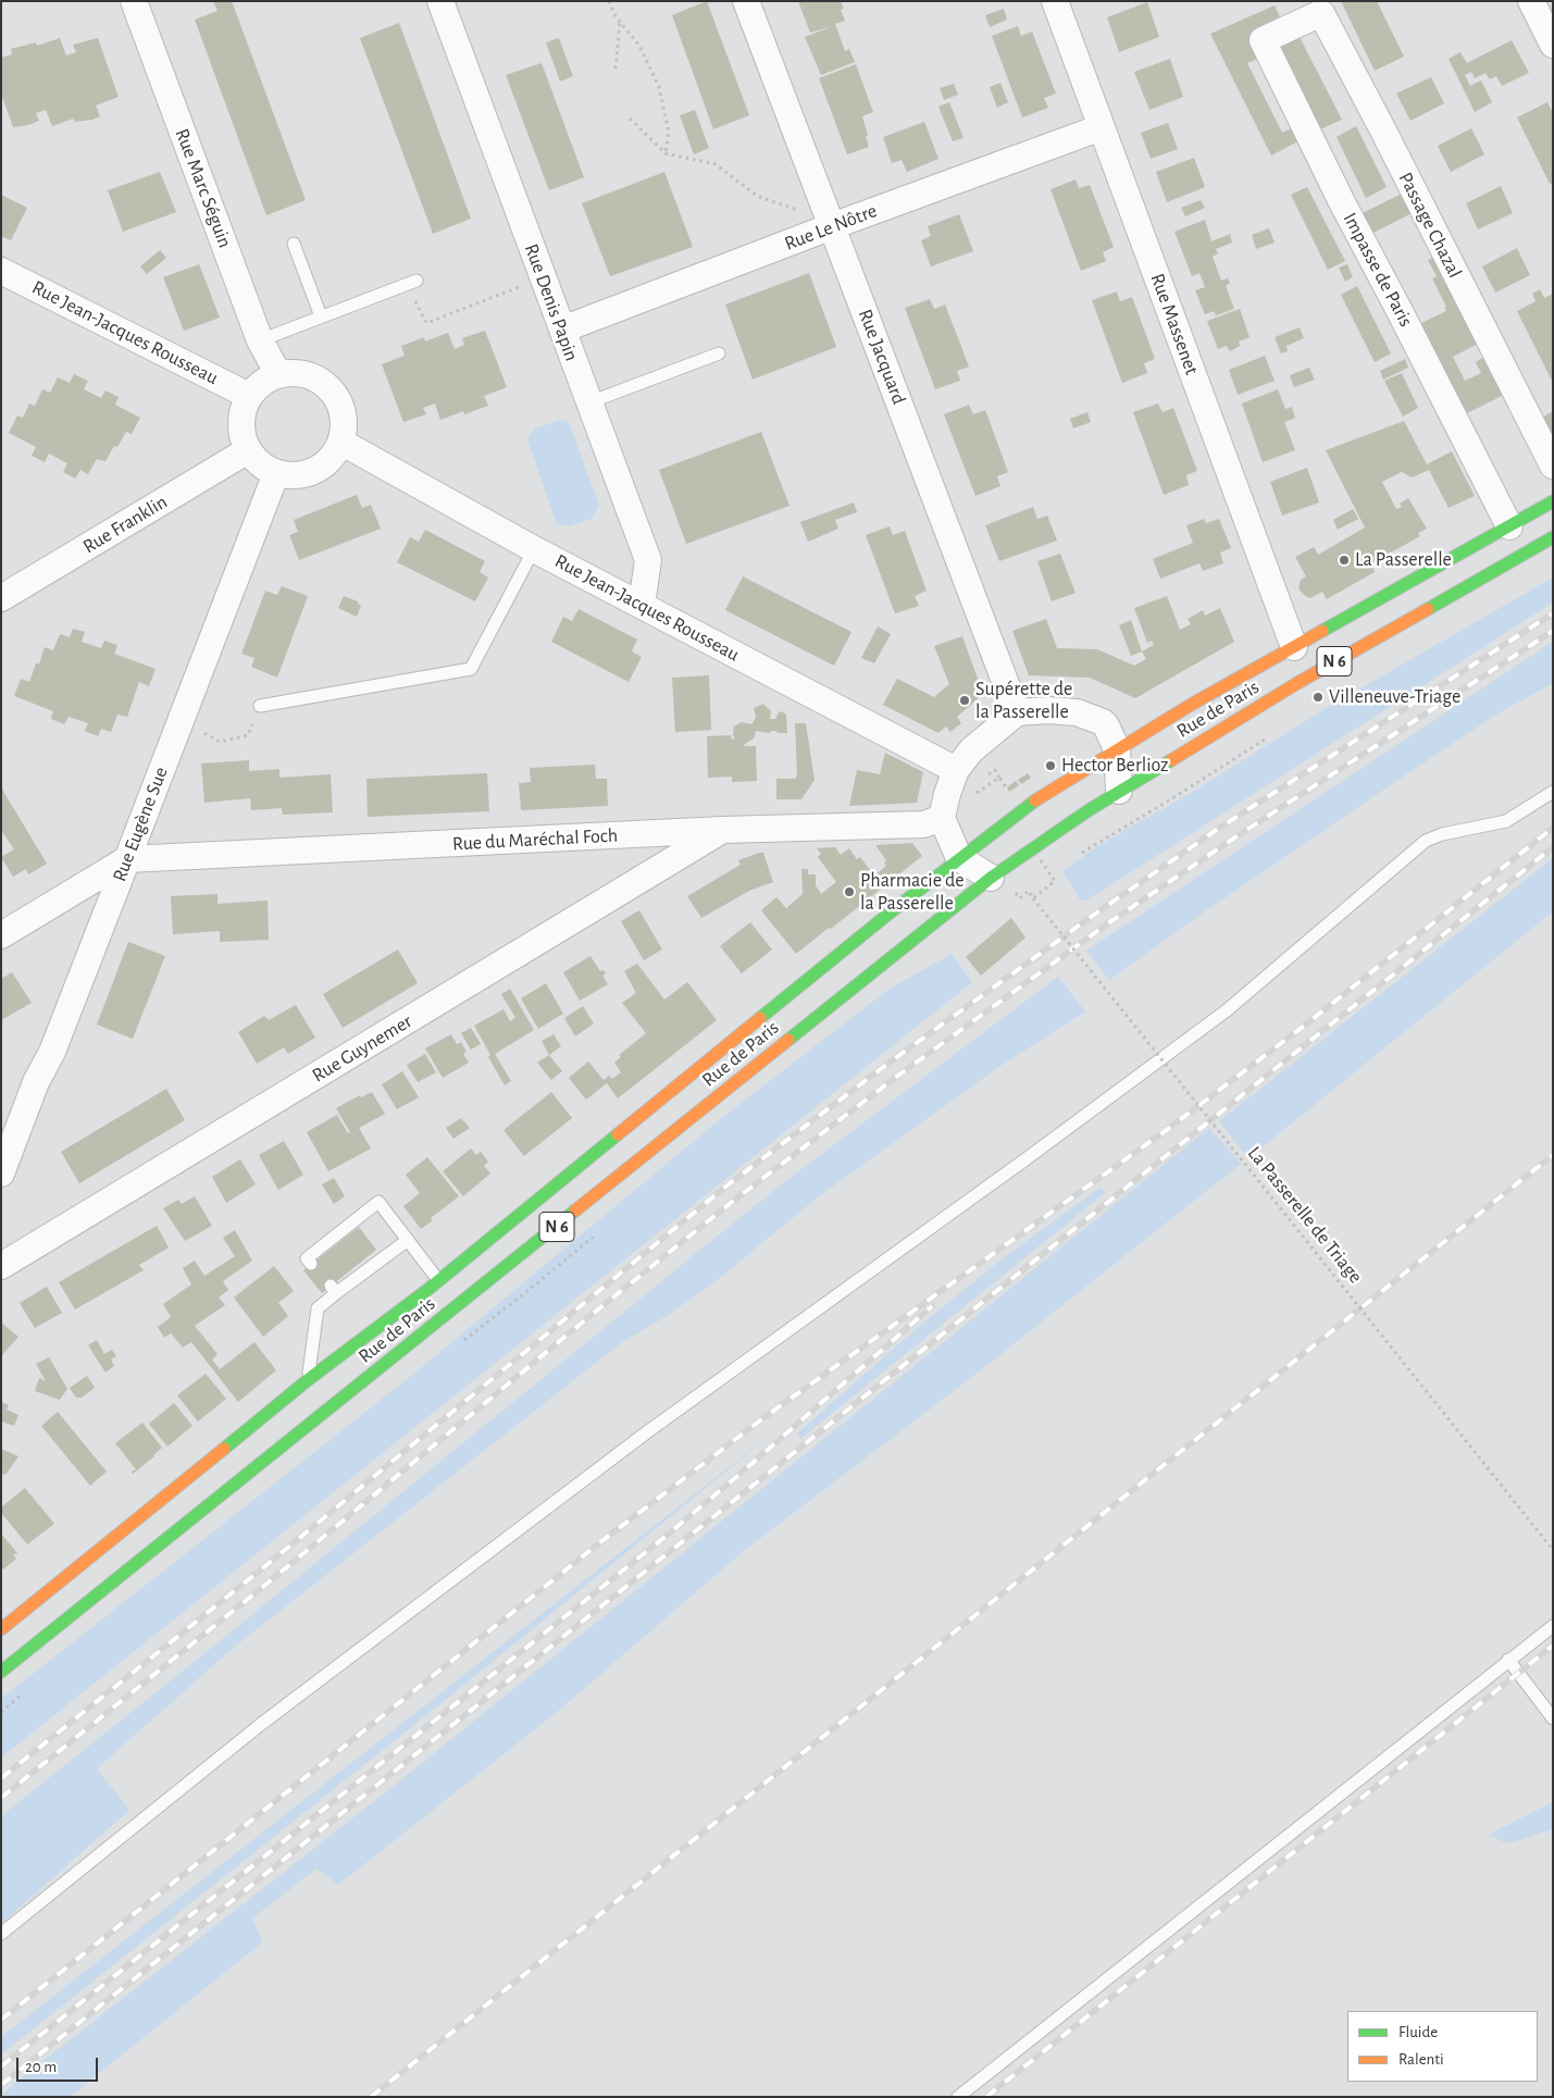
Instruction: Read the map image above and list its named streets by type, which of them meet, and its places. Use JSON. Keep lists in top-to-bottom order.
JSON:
{
  "streets": {
    "main road": ["N 6", "Rue de Paris"],
    "street": [
      "Rue Marc Séguin",
      "Passage Chazal",
      "Rue Le Nôtre",
      "Impasse de Paris",
      "Rue Denis Papin",
      "Rue Massenet",
      "Rue Jean-Jacques Rousseau",
      "Rue Jacquard",
      "Rue Franklin",
      "Rue Eugène Sue",
      "Rue du Maréchal Foch",
      "Rue Guynemer"
    ],
    "path": ["La Passerelle de Triage"]
  },
  "crossings": [
    ["Rue Marc Séguin", "Rue Jean-Jacques Rousseau"],
    ["Rue Marc Séguin", "Rue Franklin"],
    ["Rue Marc Séguin", "Rue Eugène Sue"],
    ["Passage Chazal", "Impasse de Paris"],
    ["Rue Le Nôtre", "Rue Denis Papin"],
    ["Rue Le Nôtre", "Rue Massenet"],
    ["Rue Le Nôtre", "Rue Jacquard"],
    ["Impasse de Paris", "Rue de Paris"],
    ["Rue Denis Papin", "Rue Jean-Jacques Rousseau"],
    ["Rue Massenet", "Rue de Paris"],
    ["Rue Jean-Jacques Rousseau", "Rue Franklin"],
    ["Rue Jean-Jacques Rousseau", "Rue Eugène Sue"],
    ["Rue Franklin", "Rue Eugène Sue"],
    ["Rue Eugène Sue", "Rue du Maréchal Foch"],
    ["Rue du Maréchal Foch", "Rue Guynemer"]
  ],
  "places": [
    "La Passerelle",
    "Villeneuve-Triage",
    "Supérette de la Passerelle",
    "Hector Berlioz",
    "Pharmacie de la Passerelle"
  ],
  "legend": ["Fluide", "Ralenti"],
  "scale_bar": "20 m"
}
